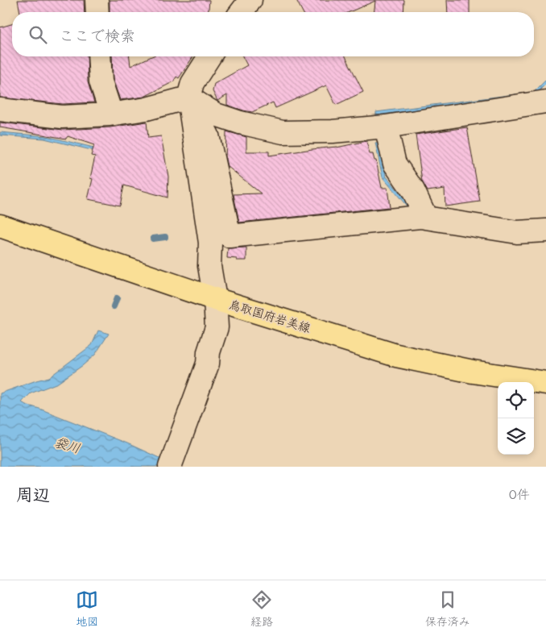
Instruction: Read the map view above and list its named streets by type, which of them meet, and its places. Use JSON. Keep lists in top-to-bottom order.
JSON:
{
  "streets": {
    "main road": ["鳥取国府岩美線"]
  },
  "water": ["袋川"],
  "page": {
    "search": "ここで検索",
    "heading": ["周辺", "0件"],
    "nav": ["地図", "経路", "保存済み"]
  }
}
